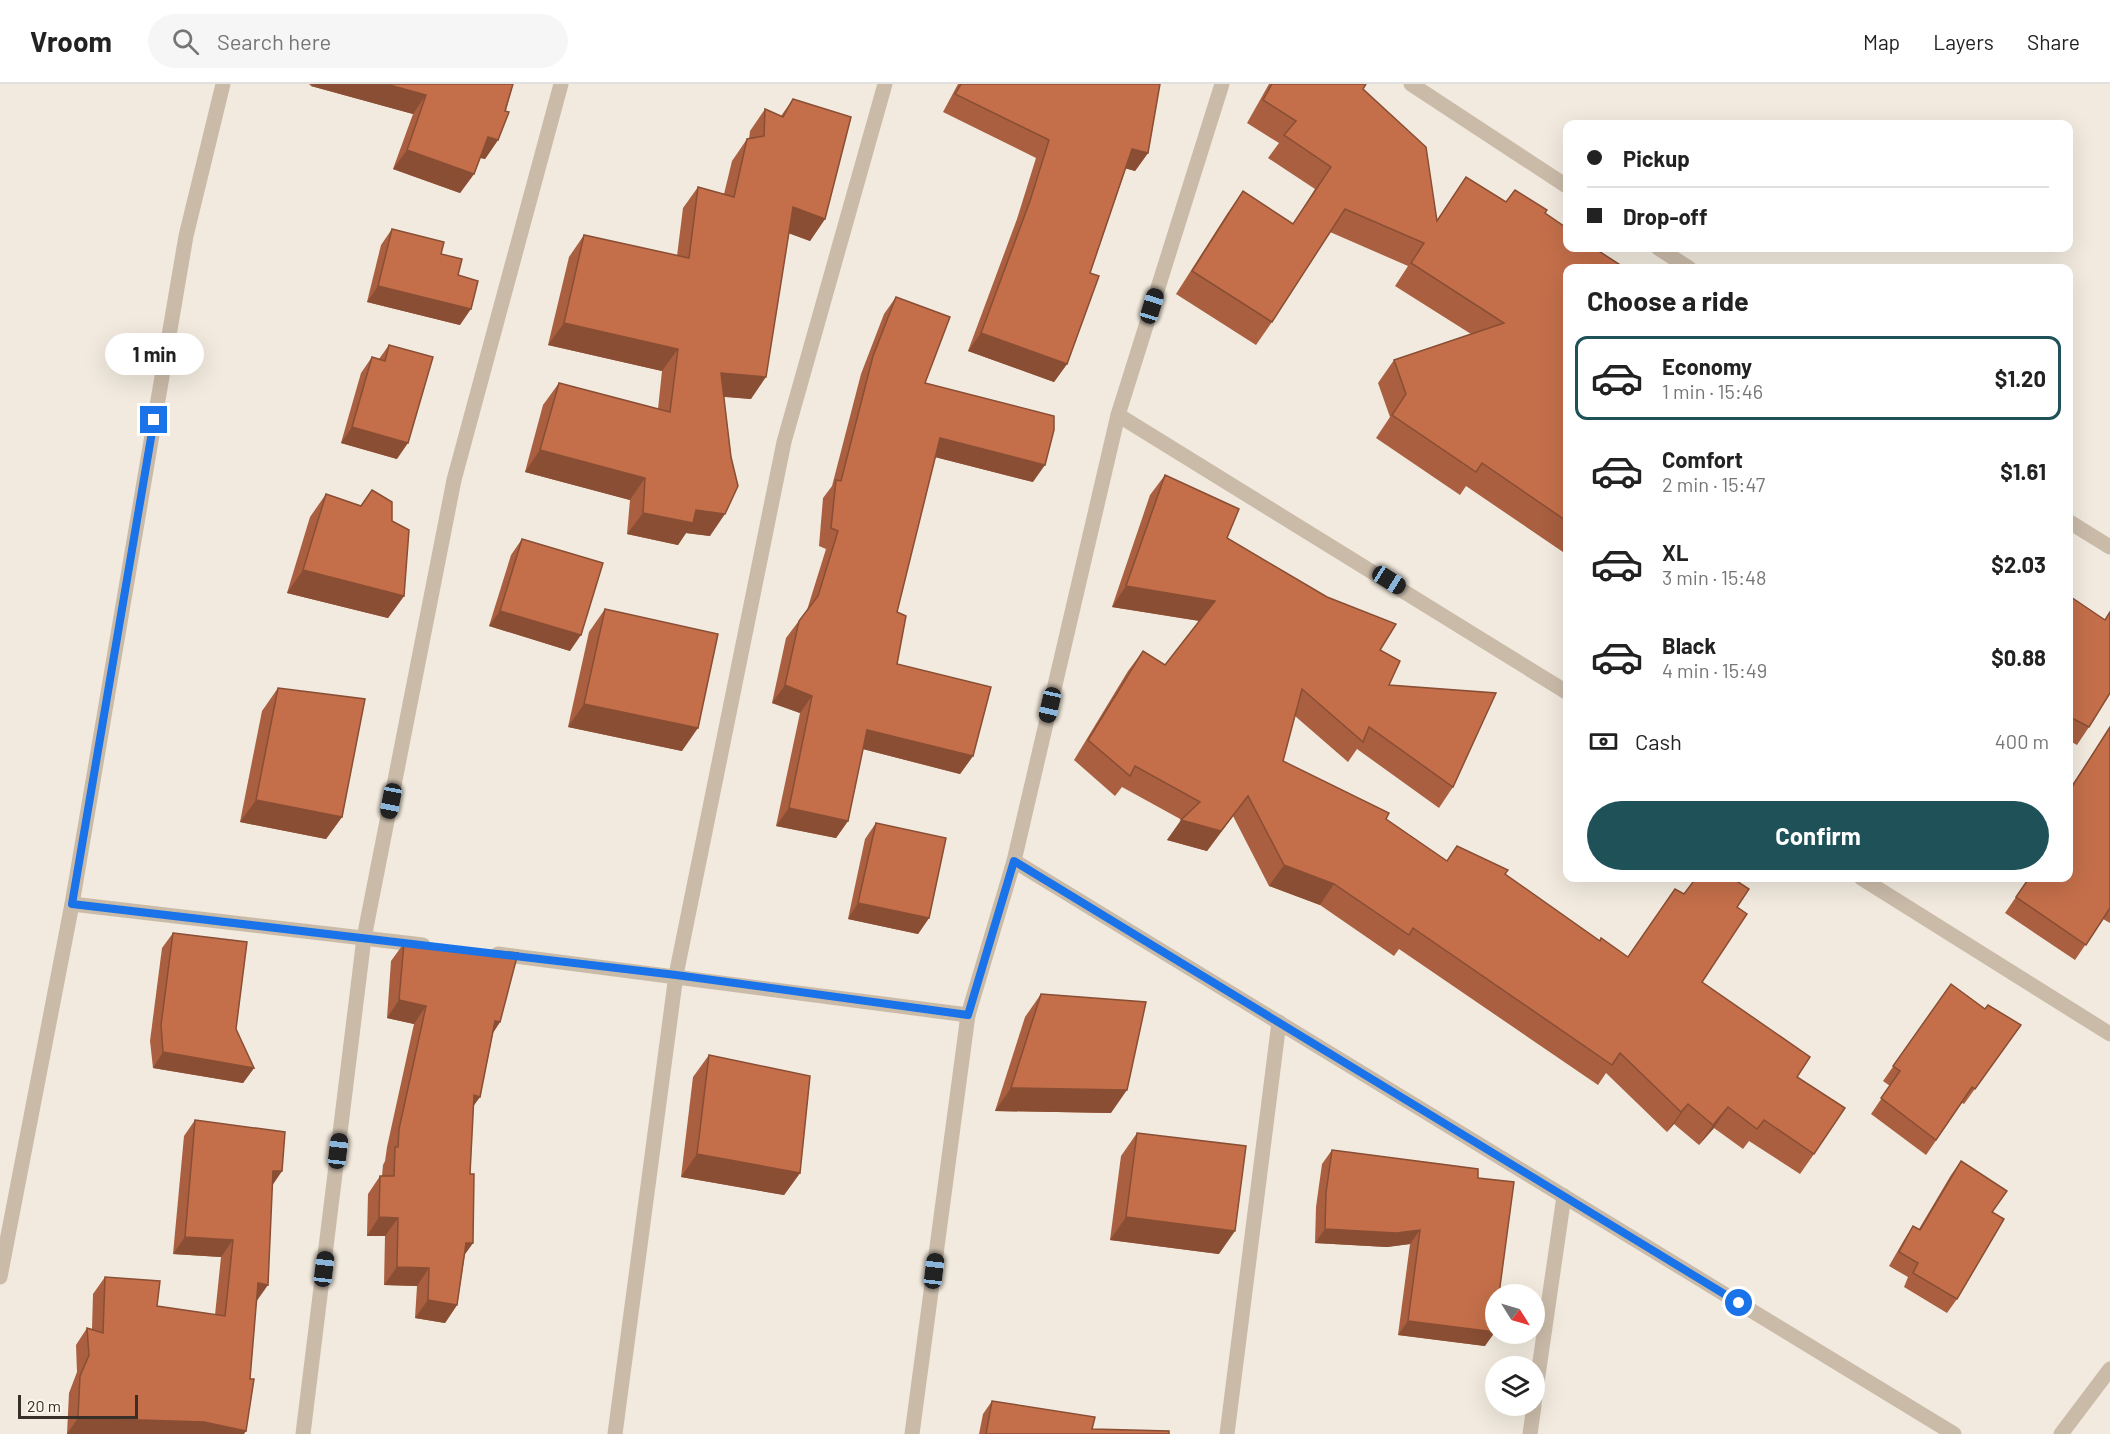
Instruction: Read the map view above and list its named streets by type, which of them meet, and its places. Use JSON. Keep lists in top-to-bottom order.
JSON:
{
  "scale_bar": "20 m",
  "north": "bottom right",
  "page": {
    "header": "Vroom",
    "search": "Search here",
    "nav": ["Map", "Layers", "Share"],
    "banner": ["Pickup", "Drop-off"],
    "heading": "Choose a ride",
    "bubble": "1 min",
    "list": [
      {
        "name": "Economy",
        "note": "1 min · 15:46",
        "value": "$1.20"
      },
      {
        "name": "Comfort",
        "note": "2 min · 15:47",
        "value": "$1.61"
      },
      {
        "name": "XL",
        "note": "3 min · 15:48",
        "value": "$2.03"
      },
      {
        "name": "Black",
        "note": "4 min · 15:49",
        "value": "$0.88"
      }
    ],
    "pay": ["Cash", "400 m"],
    "buttons": "Confirm",
    "scale": "20 m"
  }
}
